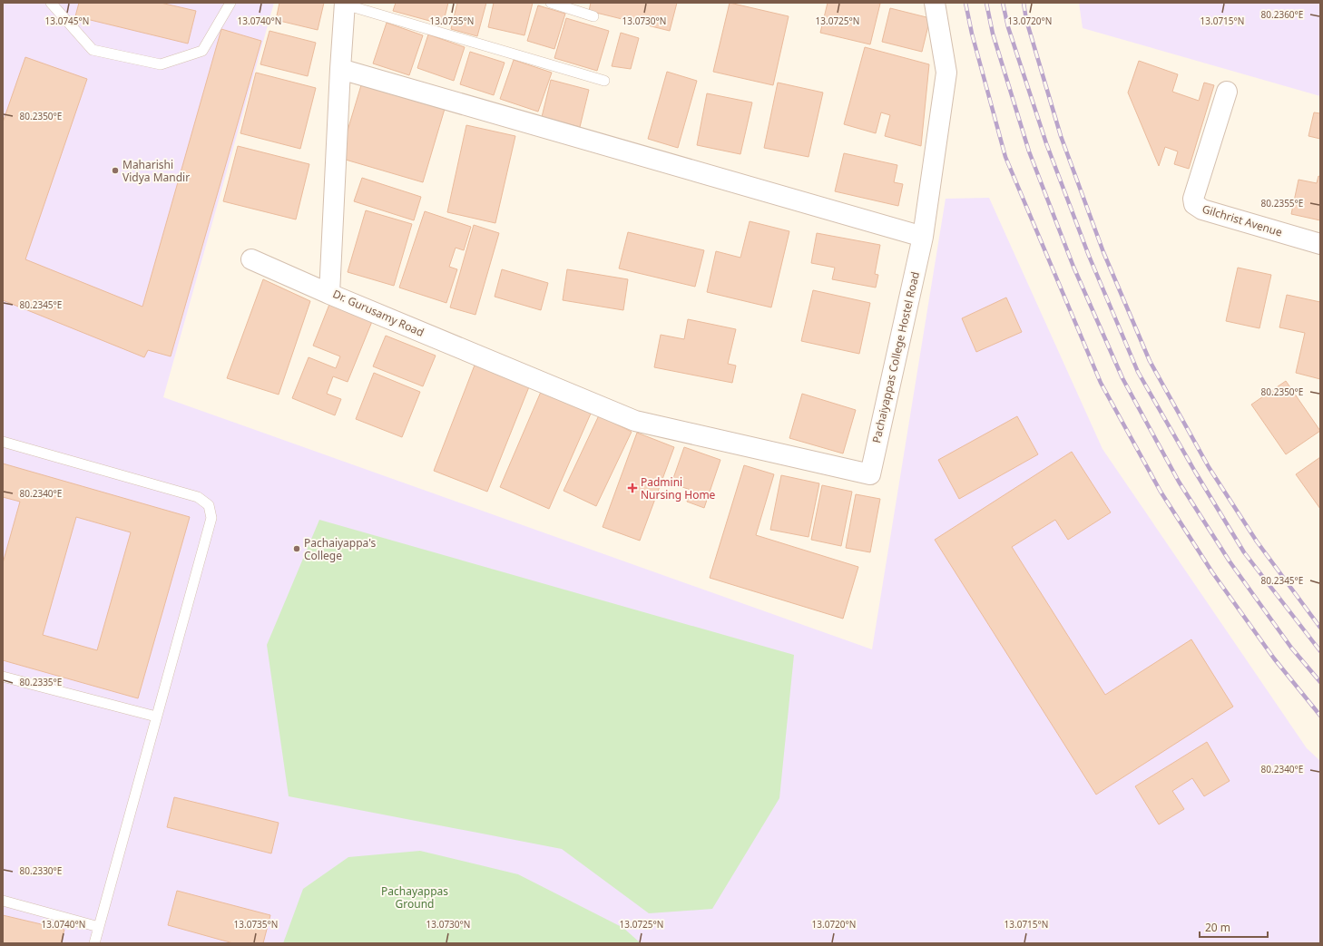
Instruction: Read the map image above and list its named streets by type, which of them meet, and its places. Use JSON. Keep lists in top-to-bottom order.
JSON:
{
  "streets": {
    "street": ["Gilchrist Avenue", "Dr. Gurusamy Road", "Pachaiyappas College Hostel Road"]
  },
  "crossings": [
    ["Dr. Gurusamy Road", "Pachaiyappas College Hostel Road"]
  ],
  "parks": ["Pachayappas Ground"],
  "places": {
    "other": ["Maharishi Vidya Mandir", "Pachaiyappa's College"],
    "health": ["Padmini Nursing Home"]
  },
  "scale_bar": "20 m",
  "coordinates": [
    "80.2360°E",
    "13.0745°N",
    "13.0740°N",
    "13.0735°N",
    "13.0730°N",
    "13.0725°N",
    "13.0720°N",
    "13.0715°N",
    "80.2350°E",
    "80.2355°E",
    "80.2345°E",
    "80.2340°E",
    "80.2335°E",
    "80.2330°E"
  ]
}
